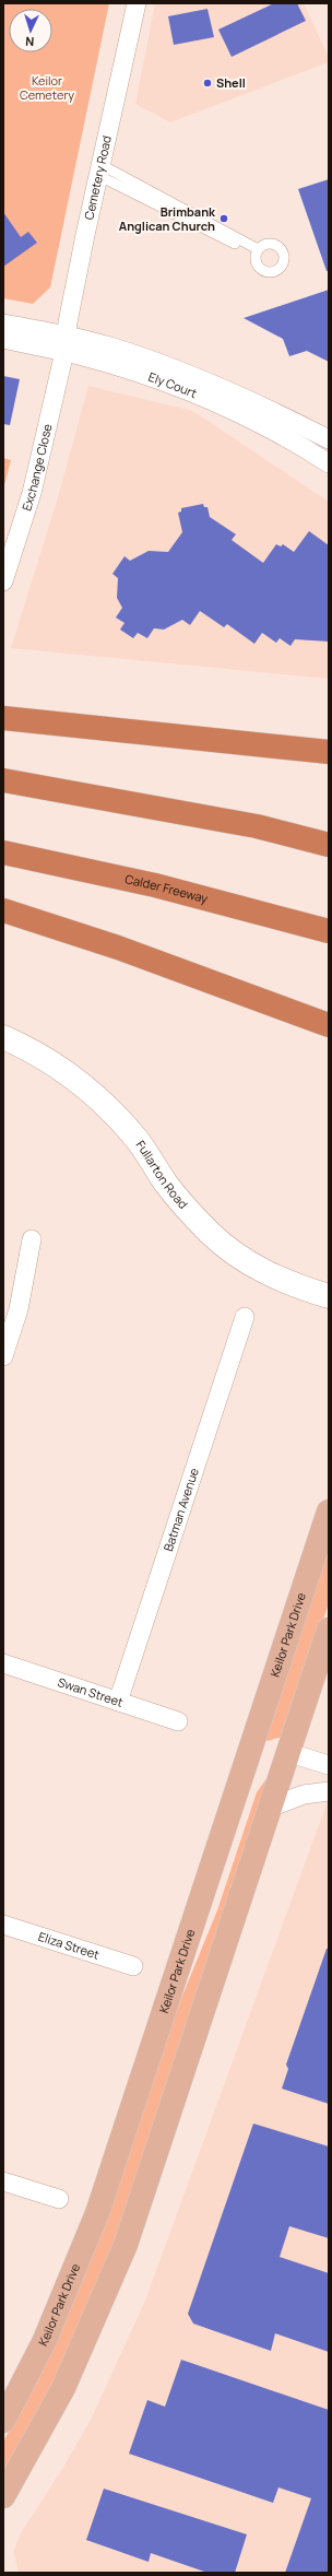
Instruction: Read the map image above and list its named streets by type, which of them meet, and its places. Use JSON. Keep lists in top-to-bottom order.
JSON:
{
  "streets": {
    "highway": ["Calder Freeway"],
    "main road": ["Fullarton Road", "Keilor Park Drive"],
    "street": [
      "Cemetery Road",
      "Ely Court",
      "Exchange Close",
      "Batman Avenue",
      "Swan Street",
      "Eliza Street"
    ]
  },
  "crossings": [
    ["Cemetery Road", "Ely Court"],
    ["Cemetery Road", "Exchange Close"],
    ["Ely Court", "Exchange Close"],
    ["Batman Avenue", "Swan Street"]
  ],
  "parks": ["Keilor Cemetery"],
  "places": ["Shell", "Brimbank Anglican Church"],
  "north": "bottom"
}
